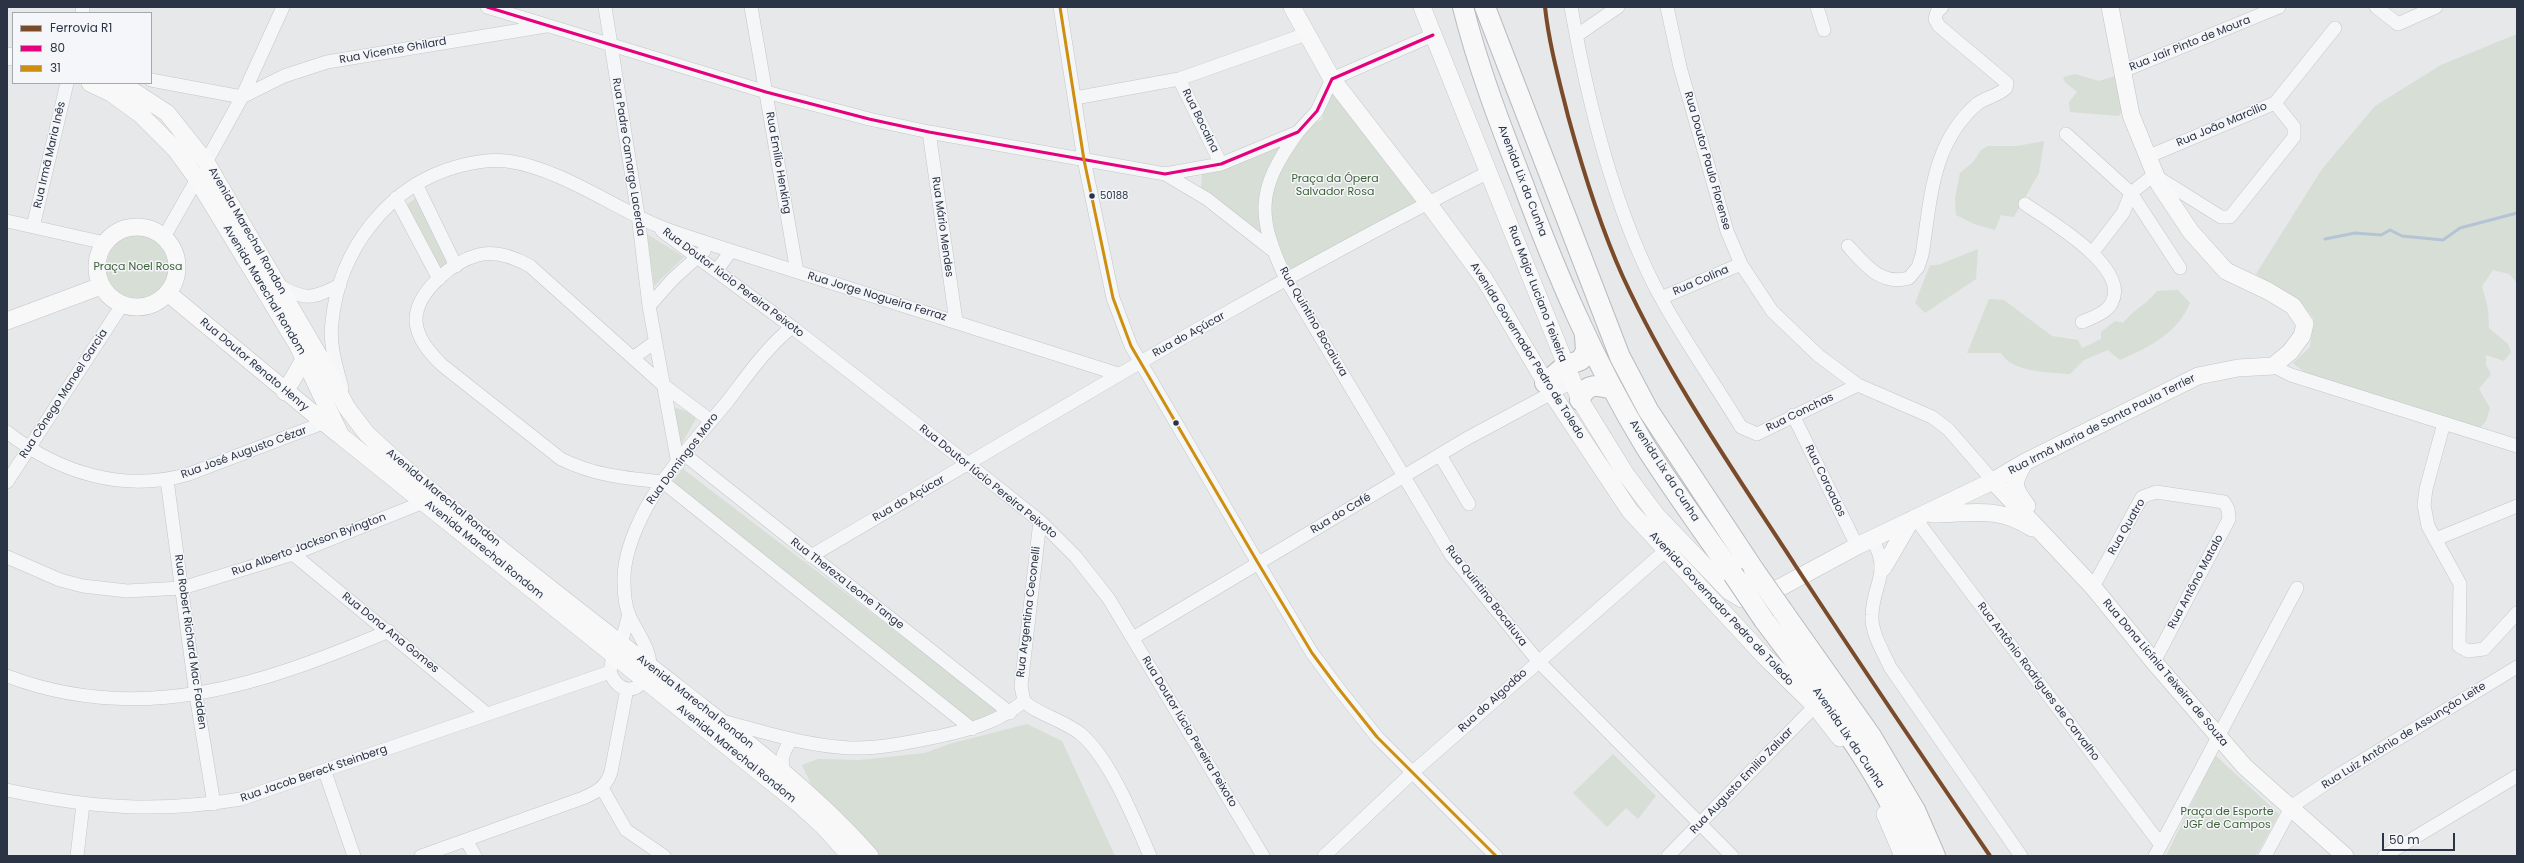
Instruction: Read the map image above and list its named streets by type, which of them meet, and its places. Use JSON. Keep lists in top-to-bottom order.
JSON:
{
  "streets": {
    "highway": ["Avenida Lix da Cunha"],
    "main road": [
      "Avenida Marechal Rondon",
      "Avenida Marechal Rondom",
      "Rua Major Luciano Teixeira",
      "Avenida Governador Pedro de Toledo",
      "Rua Doutor Renato Henry",
      "Rua Irmã Maria de Santa Paula Terrier",
      "Rua Dona Licínia Teixeira de Souza"
    ],
    "street": [
      "Rua Jair Pinto de Moura",
      "Rua Vicente Ghilard",
      "Rua Bocaina",
      "Rua João Marcílio",
      "Rua Irmã Maria Inês",
      "Rua Padre Camargo Lacerda",
      "Rua Doutor Paulo Florense",
      "Rua Emílio Henking",
      "Rua Mário Mendes",
      "Rua Colina",
      "Rua Doutor lúcio Pereira Peixoto",
      "Rua Jorge Nogueira Ferraz",
      "Rua Quintino Bocaiuva",
      "Rua do Açúcar",
      "Rua Cônego Manoel Garcia",
      "Rua Conchas",
      "Rua José Augusto Cézar",
      "Rua Domingos Moro",
      "Rua Coroados",
      "Rua do Café",
      "Rua Quatro",
      "Rua Alberto Jackson Byington",
      "Rua Antôno Matalo",
      "Rua Thereza Leone Tange",
      "Rua Argentina Ceconelli",
      "Rua Dona Ana Gomes",
      "Rua Robert Richard Mac Fadden",
      "Rua Antônio Rodrigues de Carvalho",
      "Rua do Algodão",
      "Rua Luiz Antônio de Assunção Leite",
      "Rua Jacob Bereck Steinberg",
      "Rua Augusto Emilio Zaluar"
    ]
  },
  "crossings": [
    ["Rua Padre Camargo Lacerda", "Rua Jorge Nogueira Ferraz"],
    ["Rua Padre Camargo Lacerda", "Rua Domingos Moro"],
    ["Rua Padre Camargo Lacerda", "Rua Thereza Leone Tange"],
    ["Rua Doutor Paulo Florense", "Rua Colina"],
    ["Rua Doutor Paulo Florense", "Rua Conchas"],
    ["Rua Doutor Paulo Florense", "Rua Irmã Maria de Santa Paula Terrier"],
    ["Rua Doutor Paulo Florense", "Rua Dona Licínia Teixeira de Souza"],
    ["Rua Emílio Henking", "Rua Jorge Nogueira Ferraz"],
    ["Rua Mário Mendes", "Rua Jorge Nogueira Ferraz"],
    ["Avenida Marechal Rondon", "Avenida Marechal Rondom"],
    ["Avenida Marechal Rondon", "Rua Domingos Moro"],
    ["Avenida Marechal Rondon", "Rua Jacob Bereck Steinberg"],
    ["Rua Colina", "Rua Conchas"],
    ["Rua Doutor lúcio Pereira Peixoto", "Rua Jorge Nogueira Ferraz"],
    ["Rua Doutor lúcio Pereira Peixoto", "Rua do Açúcar"],
    ["Rua Doutor lúcio Pereira Peixoto", "Rua Domingos Moro"],
    ["Rua Doutor lúcio Pereira Peixoto", "Rua do Café"],
    ["Rua Doutor lúcio Pereira Peixoto", "Rua Argentina Ceconelli"],
    ["Avenida Marechal Rondom", "Rua Doutor Renato Henry"],
    ["Avenida Marechal Rondom", "Rua Domingos Moro"],
    ["Avenida Marechal Rondom", "Rua Alberto Jackson Byington"],
    ["Avenida Marechal Rondom", "Rua Jacob Bereck Steinberg"],
    ["Rua Major Luciano Teixeira", "Rua do Açúcar"],
    ["Rua Major Luciano Teixeira", "Avenida Governador Pedro de Toledo"],
    ["Rua Major Luciano Teixeira", "Rua Irmã Maria de Santa Paula Terrier"],
    ["Rua Jorge Nogueira Ferraz", "Rua do Açúcar"],
    ["Rua Quintino Bocaiuva", "Rua do Açúcar"],
    ["Rua Quintino Bocaiuva", "Rua do Café"],
    ["Rua Quintino Bocaiuva", "Rua do Algodão"],
    ["Rua Quintino Bocaiuva", "Rua Augusto Emilio Zaluar"],
    ["Rua do Açúcar", "Avenida Governador Pedro de Toledo"],
    ["Rua do Açúcar", "Rua Thereza Leone Tange"],
    ["Avenida Governador Pedro de Toledo", "Rua do Café"],
    ["Avenida Governador Pedro de Toledo", "Rua do Algodão"],
    ["Avenida Governador Pedro de Toledo", "Rua Augusto Emilio Zaluar"],
    ["Rua Doutor Renato Henry", "Rua Cônego Manoel Garcia"],
    ["Rua Doutor Renato Henry", "Rua José Augusto Cézar"],
    ["Rua Cônego Manoel Garcia", "Rua José Augusto Cézar"],
    ["Rua Conchas", "Rua Coroados"],
    ["Rua Irmã Maria de Santa Paula Terrier", "Rua Coroados"],
    ["Rua Irmã Maria de Santa Paula Terrier", "Rua Dona Licínia Teixeira de Souza"],
    ["Rua Irmã Maria de Santa Paula Terrier", "Rua Antônio Rodrigues de Carvalho"],
    ["Rua José Augusto Cézar", "Rua Robert Richard Mac Fadden"],
    ["Rua Domingos Moro", "Rua Thereza Leone Tange"],
    ["Rua Quatro", "Rua Antôno Matalo"],
    ["Rua Quatro", "Rua Dona Licínia Teixeira de Souza"],
    ["Rua Alberto Jackson Byington", "Rua Dona Ana Gomes"],
    ["Rua Alberto Jackson Byington", "Rua Robert Richard Mac Fadden"],
    ["Rua Antôno Matalo", "Rua Dona Licínia Teixeira de Souza"],
    ["Rua Dona Ana Gomes", "Rua Jacob Bereck Steinberg"],
    ["Rua Robert Richard Mac Fadden", "Rua Jacob Bereck Steinberg"],
    ["Rua Dona Licínia Teixeira de Souza", "Rua Luiz Antônio de Assunção Leite"]
  ],
  "parks": ["Praça da Ópera Salvador Rosa", "Praça Noel Rosa", "Praça de Esporte JGF de Campos"],
  "places": ["50188"],
  "lines": ["rail line R1", "transit line 80", "transit line 31"],
  "legend": ["Ferrovia R1", "80", "31"],
  "scale_bar": "50 m"
}
